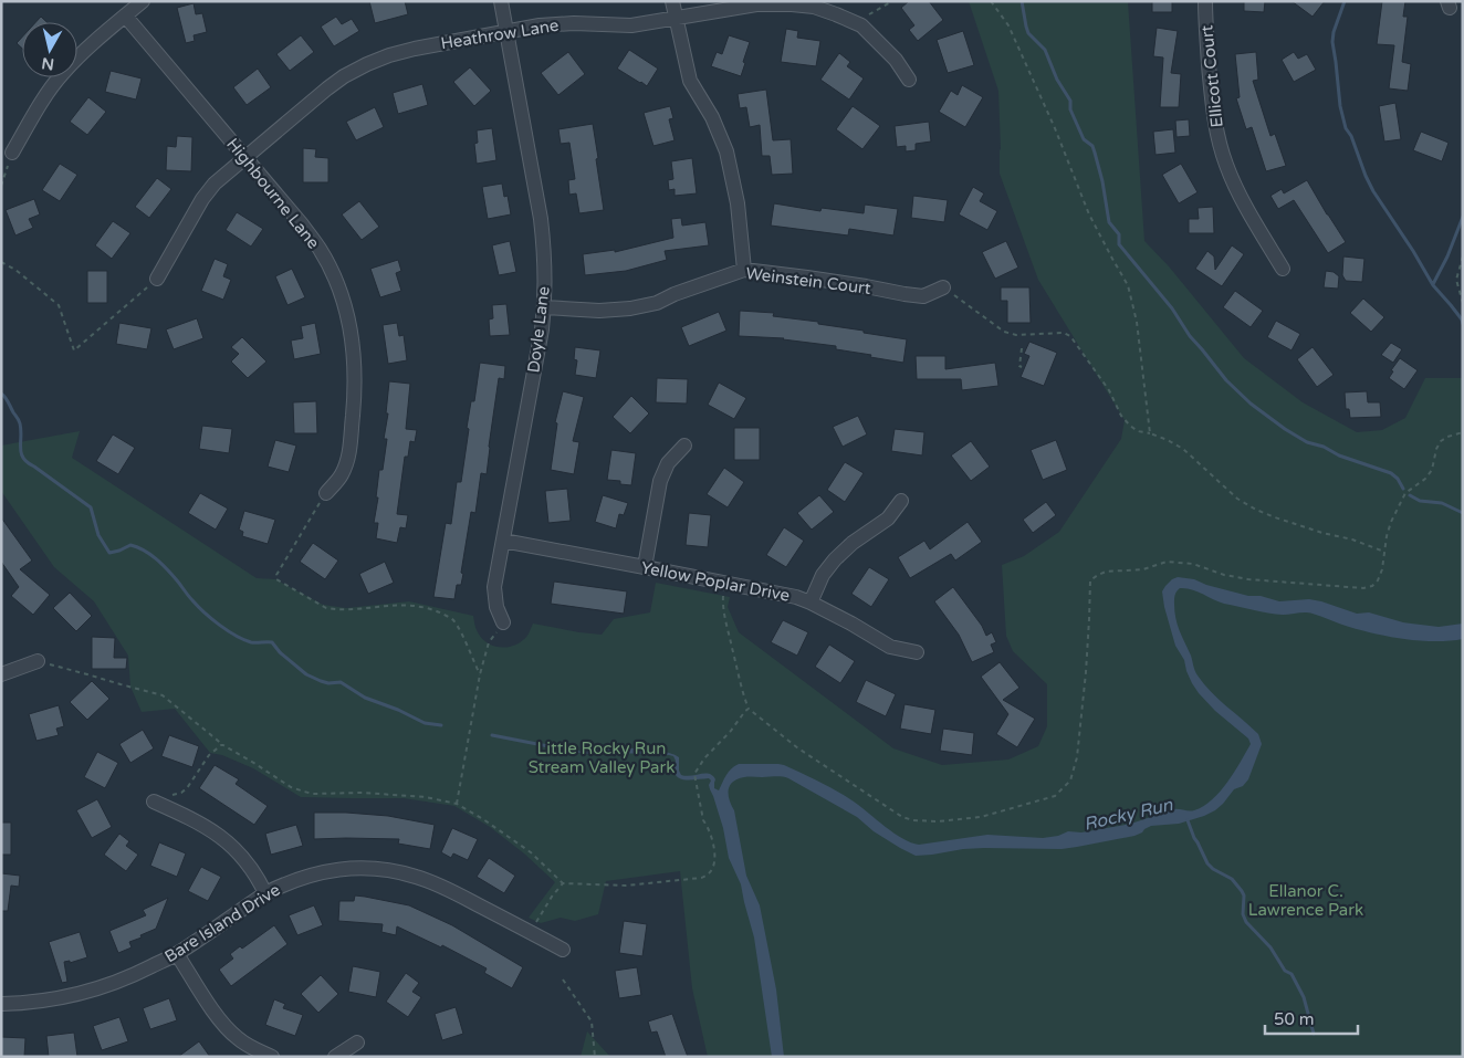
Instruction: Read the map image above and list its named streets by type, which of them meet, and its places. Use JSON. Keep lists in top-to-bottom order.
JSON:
{
  "streets": {
    "street": [
      "Heathrow Lane",
      "Ellicott Court",
      "Highbourne Lane",
      "Weinstein Court",
      "Doyle Lane",
      "Yellow Poplar Drive",
      "Bare Island Drive"
    ]
  },
  "crossings": [
    ["Heathrow Lane", "Highbourne Lane"],
    ["Heathrow Lane", "Doyle Lane"],
    ["Weinstein Court", "Doyle Lane"],
    ["Doyle Lane", "Yellow Poplar Drive"]
  ],
  "water": ["Rocky Run"],
  "parks": ["Little Rocky Run Stream Valley Park", "Ellanor C. Lawrence Park"],
  "scale_bar": "50 m",
  "north": "bottom"
}
